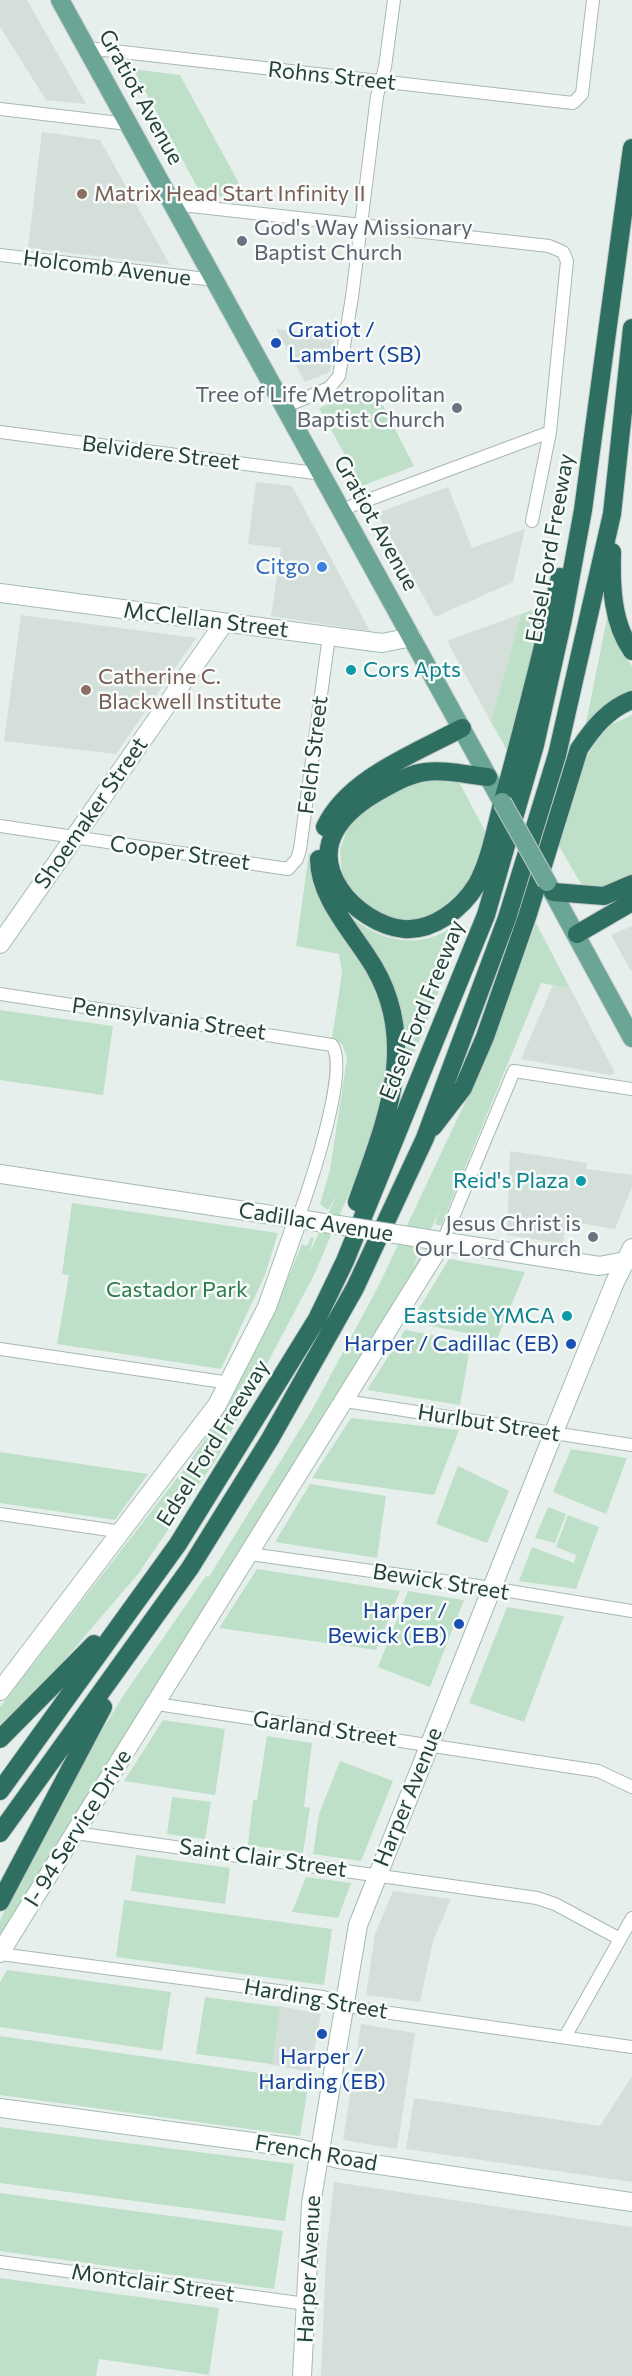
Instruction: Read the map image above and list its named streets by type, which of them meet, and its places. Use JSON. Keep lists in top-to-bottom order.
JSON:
{
  "streets": {
    "highway": ["Edsel Ford Freeway"],
    "main road": ["Gratiot Avenue"],
    "street": [
      "Rohns Street",
      "Holcomb Avenue",
      "Belvidere Street",
      "McClellan Street",
      "Felch Street",
      "Shoemaker Street",
      "Cooper Street",
      "Pennsylvania Street",
      "Cadillac Avenue",
      "Hurlbut Street",
      "Bewick Street",
      "Garland Street",
      "Harper Avenue",
      "I- 94 Service Drive",
      "Saint Clair Street",
      "Harding Street",
      "French Road",
      "Montclair Street"
    ]
  },
  "crossings": [
    ["Rohns Street", "Gratiot Avenue"],
    ["Gratiot Avenue", "Holcomb Avenue"],
    ["Gratiot Avenue", "Belvidere Street"],
    ["Gratiot Avenue", "McClellan Street"],
    ["Edsel Ford Freeway", "Pennsylvania Street"],
    ["Edsel Ford Freeway", "Cadillac Avenue"],
    ["McClellan Street", "Felch Street"],
    ["McClellan Street", "Shoemaker Street"],
    ["Felch Street", "Cooper Street"],
    ["Shoemaker Street", "Cooper Street"],
    ["Cadillac Avenue", "Harper Avenue"],
    ["Hurlbut Street", "Harper Avenue"],
    ["Bewick Street", "Harper Avenue"],
    ["Garland Street", "Harper Avenue"],
    ["Garland Street", "I- 94 Service Drive"],
    ["Harper Avenue", "Saint Clair Street"],
    ["Harper Avenue", "Harding Street"],
    ["Harper Avenue", "French Road"],
    ["Harper Avenue", "Montclair Street"],
    ["I- 94 Service Drive", "Saint Clair Street"],
    ["I- 94 Service Drive", "Harding Street"]
  ],
  "parks": ["Castador Park"],
  "places": [
    "Matrix Head Start Infinity II",
    "God's Way Missionary Baptist Church",
    "Gratiot / Lambert (SB)",
    "Tree of Life Metropolitan Baptist Church",
    "Citgo",
    "Cors Apts",
    "Catherine C. Blackwell Institute",
    "Reid's Plaza",
    "Jesus Christ is Our Lord Church",
    "Eastside YMCA",
    "Harper / Cadillac (EB)",
    "Harper / Bewick (EB)",
    "Harper / Harding (EB)"
  ]
}
